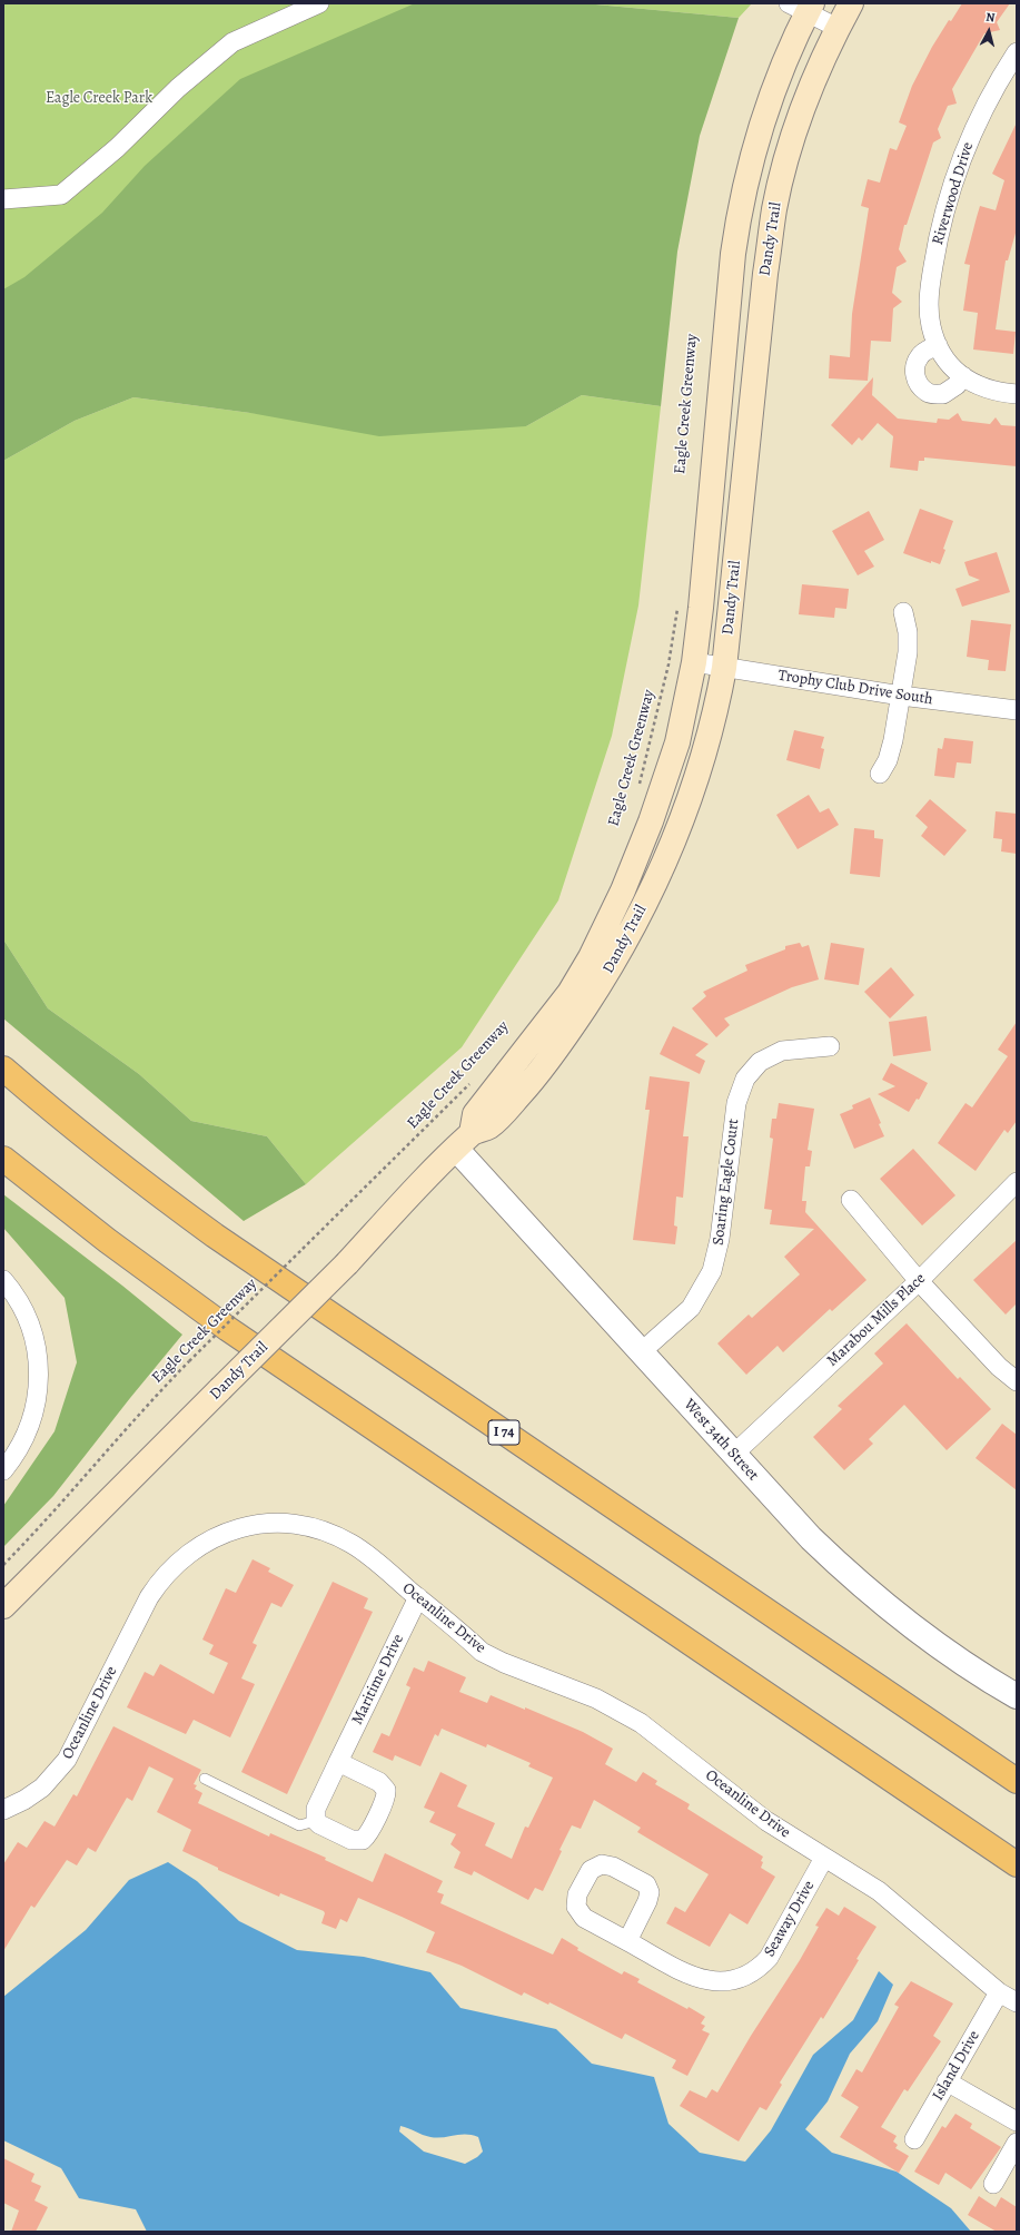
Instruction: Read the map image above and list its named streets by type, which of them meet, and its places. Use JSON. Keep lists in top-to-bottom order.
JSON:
{
  "streets": {
    "highway": ["I 74"],
    "main road": ["Dandy Trail"],
    "street": [
      "Riverwood Drive",
      "Trophy Club Drive South",
      "Soaring Eagle Court",
      "Marabou Mills Place",
      "West 34th Street",
      "Oceanline Drive",
      "Maritime Drive",
      "Seaway Drive",
      "Island Drive"
    ],
    "path": ["Eagle Creek Greenway"]
  },
  "crossings": [
    ["Dandy Trail", "Trophy Club Drive South"],
    ["Dandy Trail", "West 34th Street"],
    ["Soaring Eagle Court", "West 34th Street"],
    ["Marabou Mills Place", "West 34th Street"],
    ["Oceanline Drive", "Maritime Drive"],
    ["Oceanline Drive", "Seaway Drive"],
    ["Oceanline Drive", "Island Drive"]
  ],
  "parks": ["Eagle Creek Park"],
  "north": "top"
}
